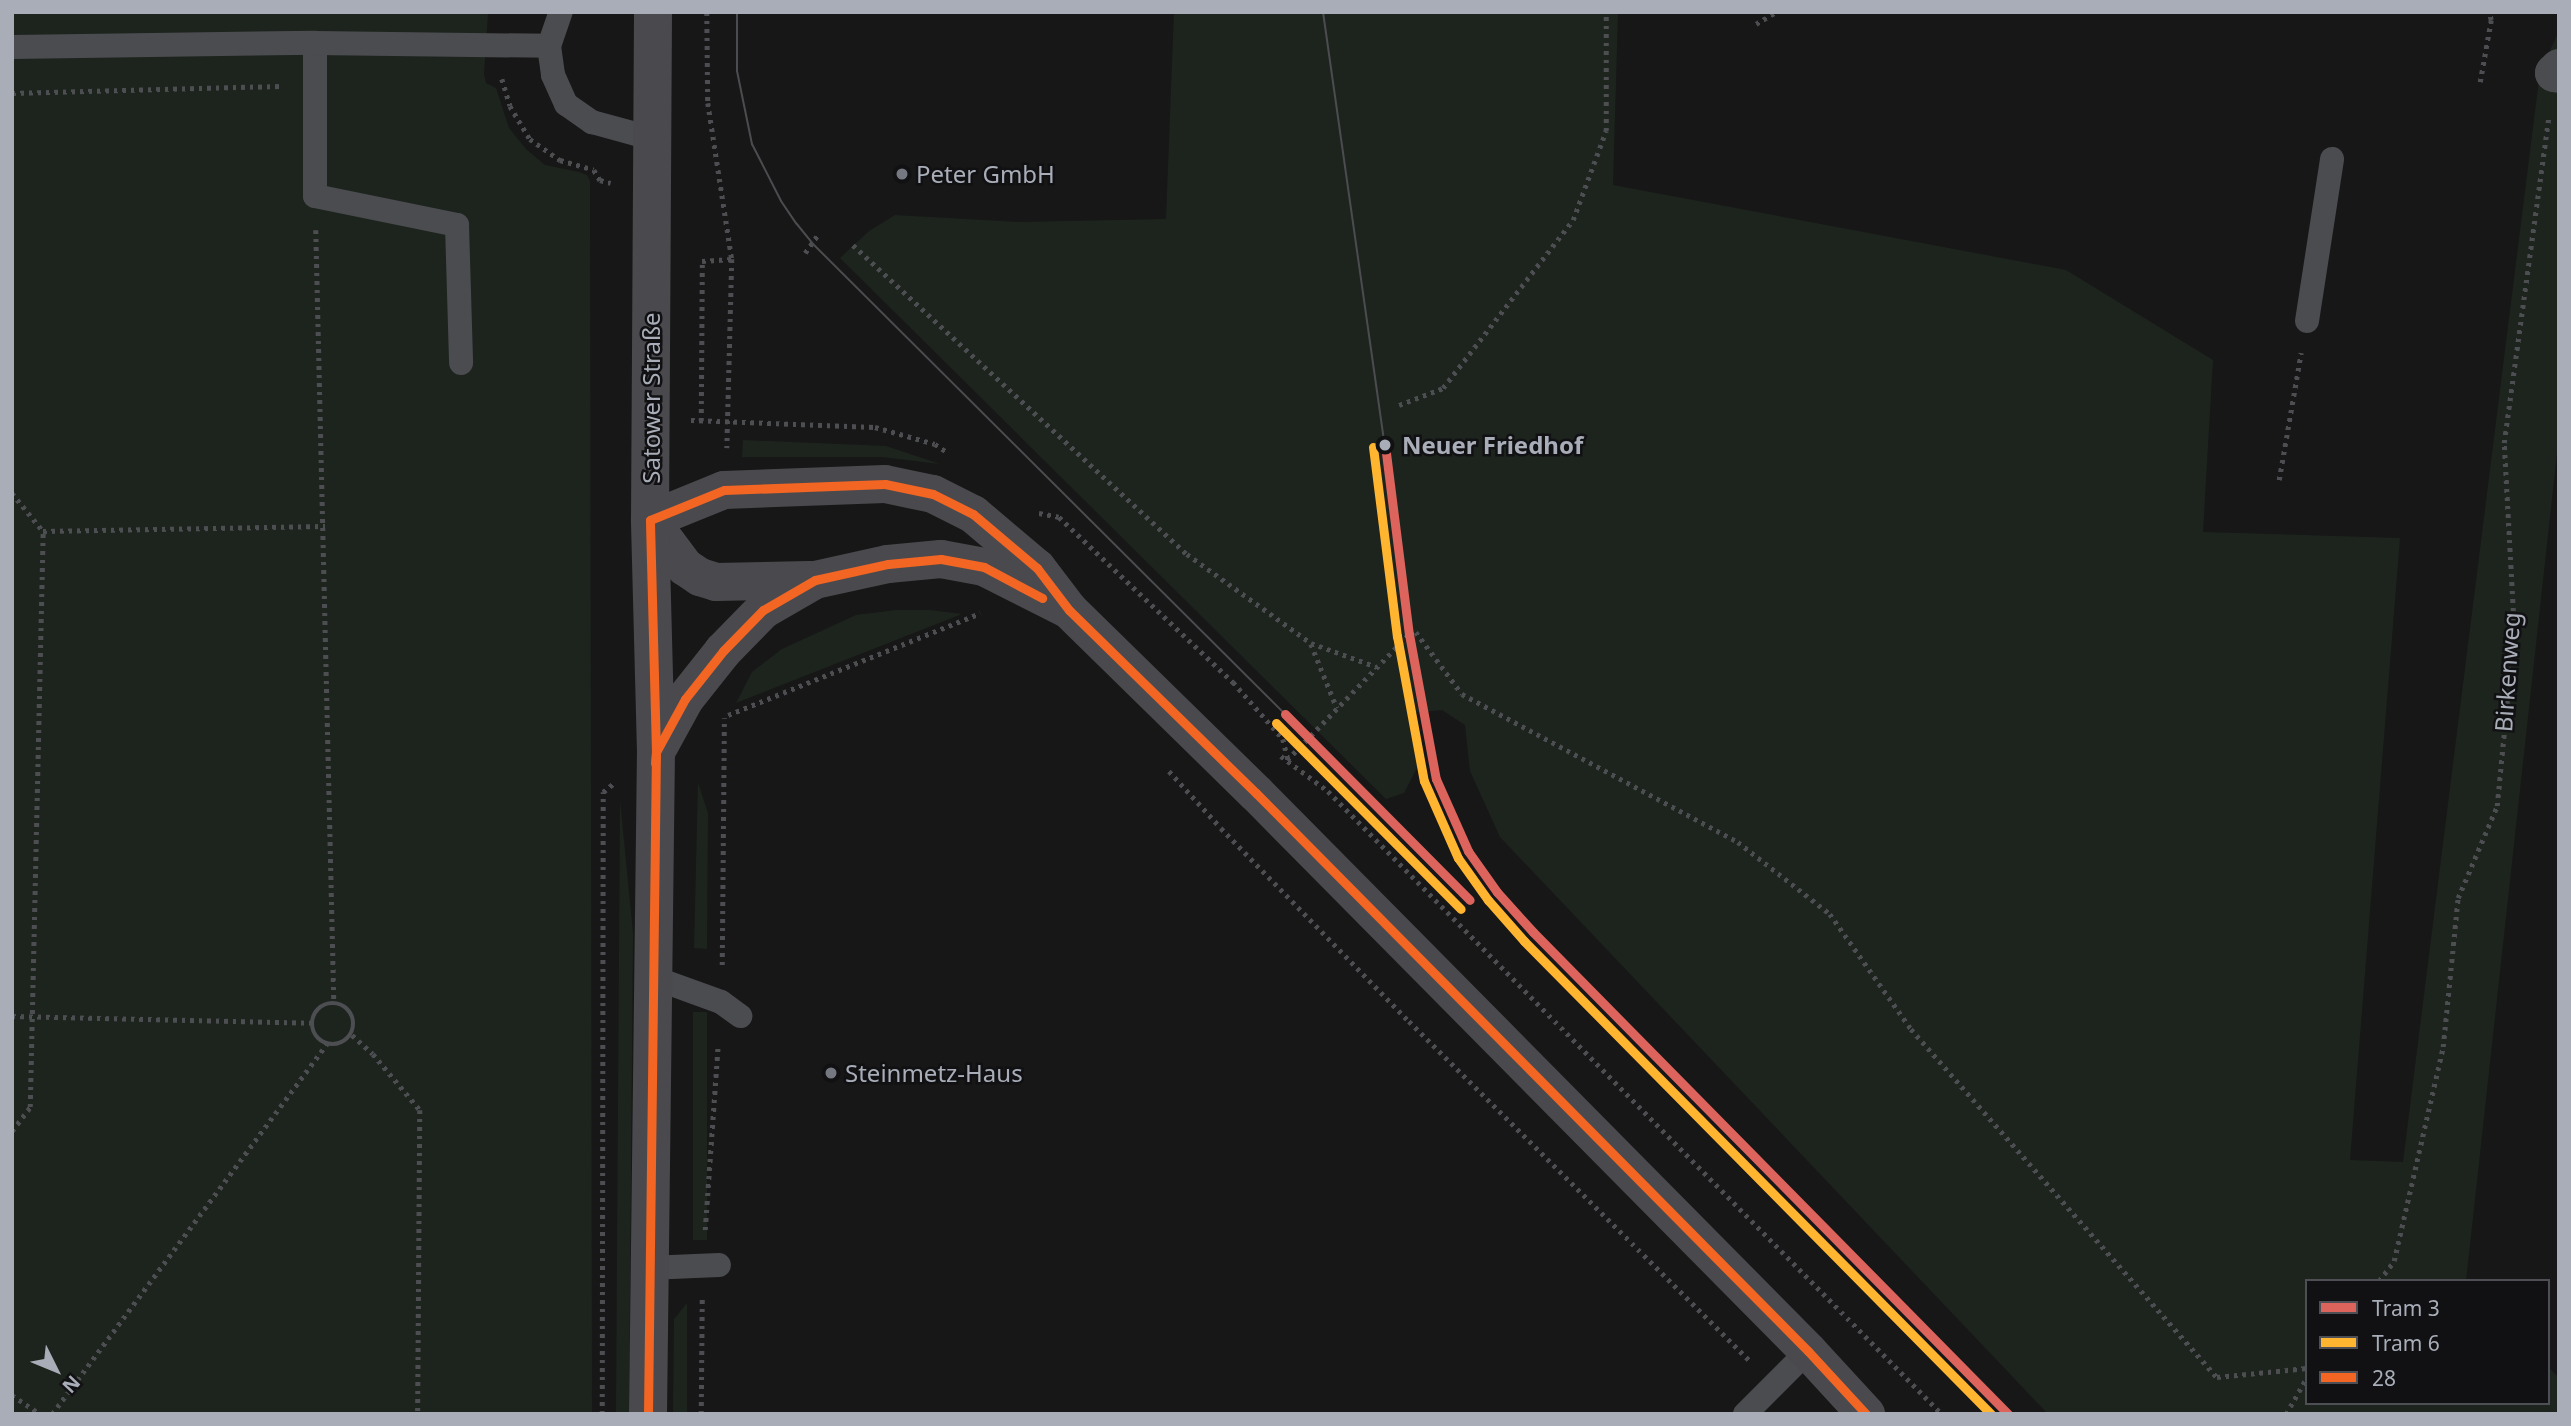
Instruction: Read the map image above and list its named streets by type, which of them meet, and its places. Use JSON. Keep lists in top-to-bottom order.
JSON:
{
  "streets": {
    "main road": ["Satower Straße"],
    "path": ["Birkenweg"]
  },
  "places": ["Peter GmbH", "Neuer Friedhof", "Steinmetz-Haus"],
  "lines": ["tram line 3", "tram line 6", "transit line 28"],
  "legend": ["Tram 3", "Tram 6", "28"],
  "north": "bottom right"
}
